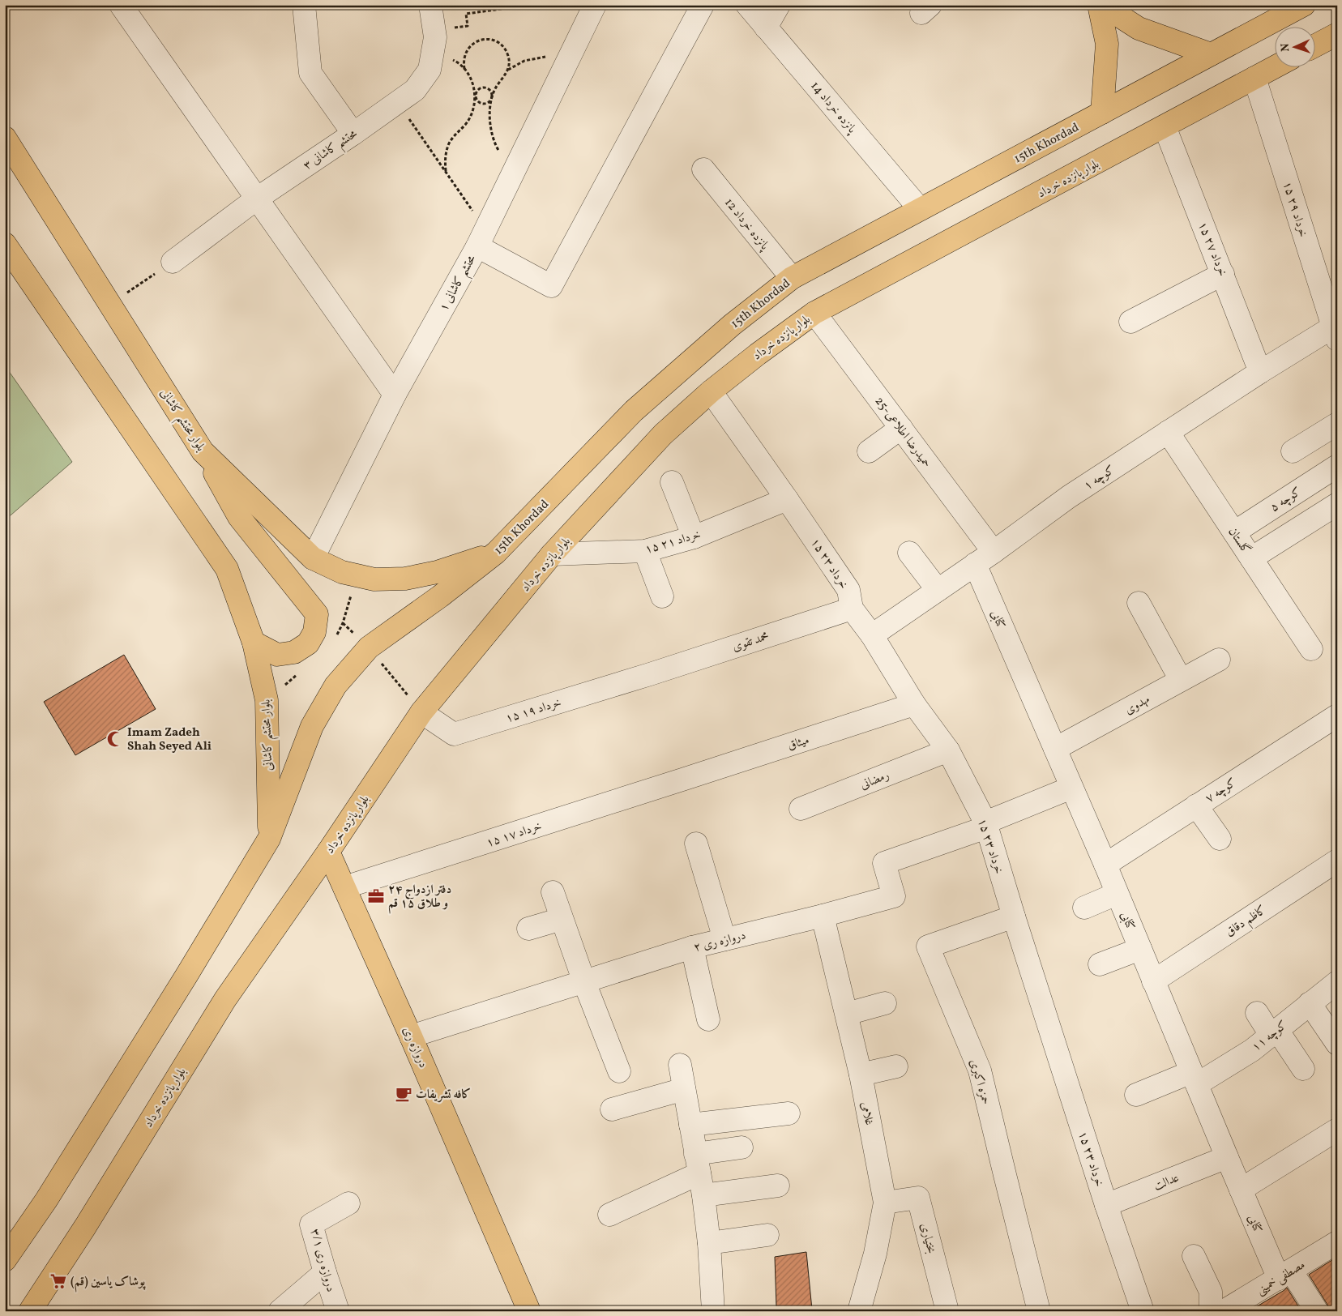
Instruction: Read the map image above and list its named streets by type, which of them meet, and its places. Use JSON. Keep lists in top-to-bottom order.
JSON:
{
  "streets": {
    "main road": [
      "15th Khordad",
      "بلوار پانزده خرداد",
      "بلوار محتشم کاشانی",
      "دروازه ری"
    ],
    "street": [
      "پانزده خرداد 14",
      "محتشم کاشانی ۳",
      "۱۵ خرداد ۲۹",
      "پانزده خرداد 12",
      "۱۵ خرداد ۲۷",
      "محتشم کاشانی ۱",
      "حمیدرضا اطلاعی-25",
      "کوچه ۱",
      "کوچه ۵",
      "گلستان",
      "۱۵ خرداد ۲۱",
      "۱۵ خرداد ۲۳",
      "کتابی",
      "محمد تقوی",
      "مهدوی",
      "۱۵ خرداد ۱۹",
      "میثاق",
      "رمضانی",
      "کوچه ۷",
      "۱۵ خرداد ۱۷",
      "کاظم دقاق",
      "دروازه ری ۲",
      "کوچه ۱۱",
      "حمزه اکبری",
      "غلامی",
      "عدالت",
      "بختیاری",
      "دروازه ری ۳/۱",
      "مصطفی خمینی"
    ]
  },
  "crossings": [
    ["پانزده خرداد 14", "15th Khordad"],
    ["15th Khordad", "پانزده خرداد 12"],
    ["15th Khordad", "بلوار محتشم کاشانی"],
    ["بلوار پانزده خرداد", "۱۵ خرداد ۲۹"],
    ["بلوار پانزده خرداد", "۱۵ خرداد ۲۷"],
    ["بلوار پانزده خرداد", "حمیدرضا اطلاعی-25"],
    ["بلوار پانزده خرداد", "۱۵ خرداد ۲۱"],
    ["بلوار پانزده خرداد", "۱۵ خرداد ۲۳"],
    ["بلوار پانزده خرداد", "۱۵ خرداد ۱۹"],
    ["بلوار پانزده خرداد", "دروازه ری"],
    ["۱۵ خرداد ۲۹", "کوچه ۱"],
    ["۱۵ خرداد ۲۷", "کوچه ۱"],
    ["محتشم کاشانی ۱", "بلوار محتشم کاشانی"],
    ["حمیدرضا اطلاعی-25", "کوچه ۱"],
    ["کوچه ۱", "گلستان"],
    ["کوچه ۱", "۱۵ خرداد ۲۳"],
    ["کوچه ۱", "کتابی"],
    ["کوچه ۵", "گلستان"],
    ["۱۵ خرداد ۲۱", "۱۵ خرداد ۲۳"],
    ["۱۵ خرداد ۲۳", "محمد تقوی"],
    ["۱۵ خرداد ۲۳", "میثاق"],
    ["۱۵ خرداد ۲۳", "رمضانی"],
    ["۱۵ خرداد ۲۳", "دروازه ری ۲"],
    ["۱۵ خرداد ۲۳", "حمزه اکبری"],
    ["۱۵ خرداد ۲۳", "عدالت"],
    ["کتابی", "مهدوی"],
    ["کتابی", "کوچه ۷"],
    ["کتابی", "کاظم دقاق"],
    ["کتابی", "کوچه ۱۱"],
    ["کتابی", "عدالت"],
    ["کتابی", "مصطفی خمینی"],
    ["محمد تقوی", "۱۵ خرداد ۱۹"],
    ["میثاق", "۱۵ خرداد ۱۷"],
    ["۱۵ خرداد ۱۷", "دروازه ری"],
    ["دروازه ری ۲", "دروازه ری"],
    ["دروازه ری ۲", "غلامی"],
    ["غلامی", "بختیاری"]
  ],
  "places": {
    "mosque": ["Imam Zadeh Shah Seyed Ali"],
    "office": ["دفتر ازدواج ۲۴ و طلاق ۱۵ قم"],
    "cafe": ["کافه تشریفات"],
    "supermarket": ["پوشاک یاسین (قم)"]
  },
  "north": "left"
}
